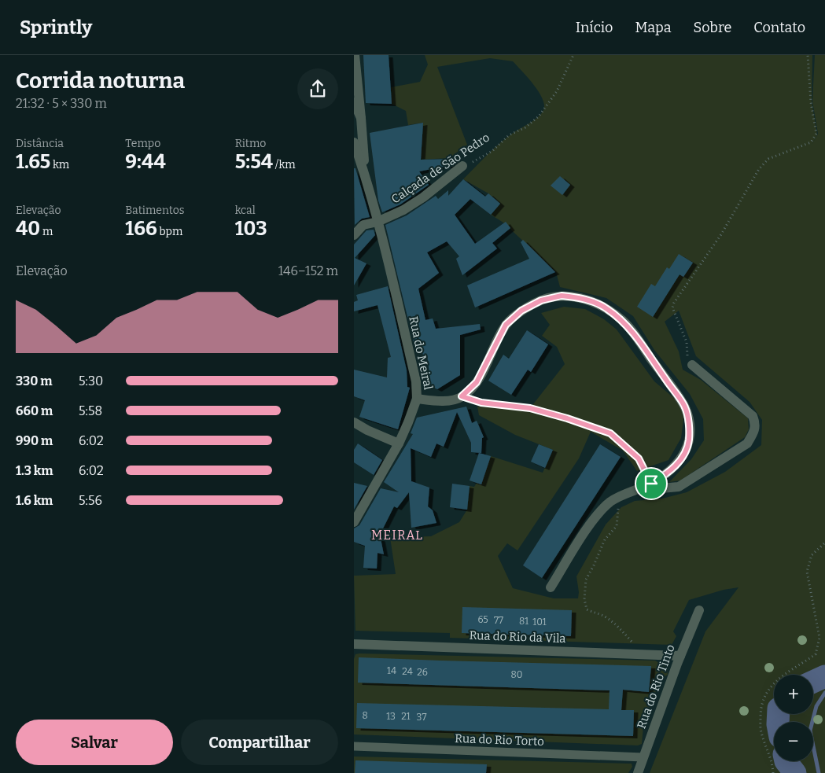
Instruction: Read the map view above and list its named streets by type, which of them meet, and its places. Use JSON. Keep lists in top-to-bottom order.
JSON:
{
  "streets": {
    "street": [
      "Calçada de São Pedro",
      "Rua do Meiral",
      "Rua do Rio da Vila",
      "Rua do Rio Tinto",
      "Rua do Rio Torto"
    ]
  },
  "crossings": [
    ["Calçada de São Pedro", "Rua do Meiral"],
    ["Rua do Rio da Vila", "Rua do Rio Tinto"],
    ["Rua do Rio Tinto", "Rua do Rio Torto"]
  ],
  "districts": ["MEIRAL"],
  "house_numbers": [
    "65",
    "77",
    "81",
    "101",
    "14",
    "24",
    "26",
    "80",
    "8",
    "13",
    "21",
    "37"
  ],
  "page": {
    "header": "Sprintly",
    "nav": [
      "Início",
      "Mapa",
      "Sobre",
      "Contato"
    ],
    "heading": ["Corrida noturna", "21:32 · 5 × 330 m"],
    "stats": [
      ["Distância", "1.65 km"],
      ["Tempo", "9:44"],
      ["Ritmo", "5:54 /km"],
      ["Elevação", "40 m"],
      ["Batimentos", "166 bpm"],
      ["kcal", "103"]
    ],
    "chart": ["Elevação", "146–152 m"],
    "list": [
      {
        "name": "330 m",
        "note": "5:30"
      },
      {
        "name": "660 m",
        "note": "5:58"
      },
      {
        "name": "990 m",
        "note": "6:02"
      },
      {
        "name": "1.3 km",
        "note": "6:02"
      },
      {
        "name": "1.6 km",
        "note": "5:56"
      }
    ],
    "map_buttons": ["+", "−"],
    "buttons": ["Salvar", "Compartilhar"]
  }
}
